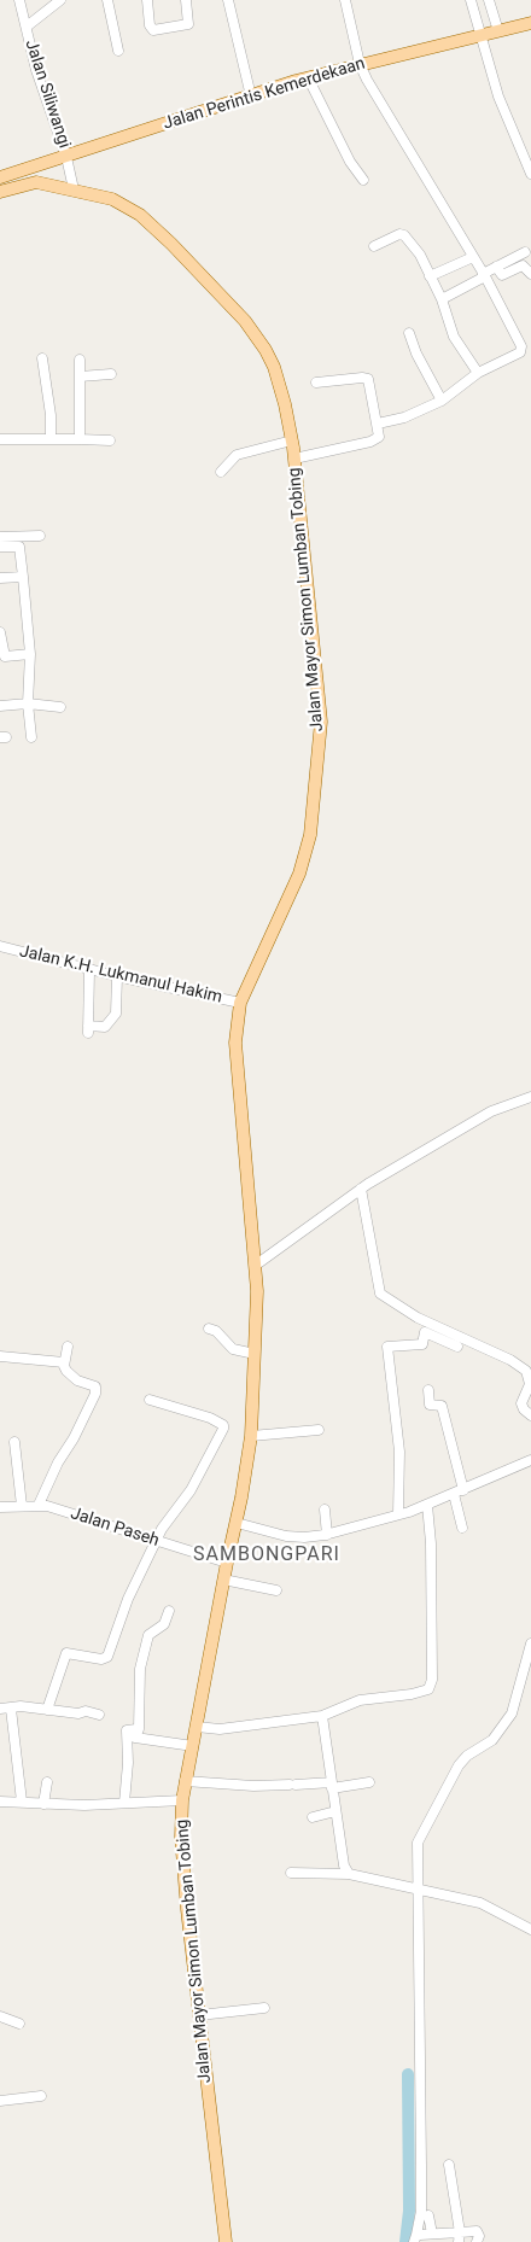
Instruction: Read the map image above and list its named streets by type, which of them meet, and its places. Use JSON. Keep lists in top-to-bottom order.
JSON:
{
  "streets": {
    "main road": ["Jalan Perintis Kemerdekaan", "Jalan Mayor Simon Lumban Tobing"],
    "street": ["Jalan Siliwangi", "Jalan K.H. Lukmanul Hakim", "Jalan Paseh"]
  },
  "crossings": [
    ["Jalan Siliwangi", "Jalan Perintis Kemerdekaan"],
    ["Jalan Siliwangi", "Jalan Mayor Simon Lumban Tobing"],
    ["Jalan Mayor Simon Lumban Tobing", "Jalan K.H. Lukmanul Hakim"],
    ["Jalan Mayor Simon Lumban Tobing", "Jalan Paseh"]
  ],
  "districts": ["SAMBONGPARI"]
}
